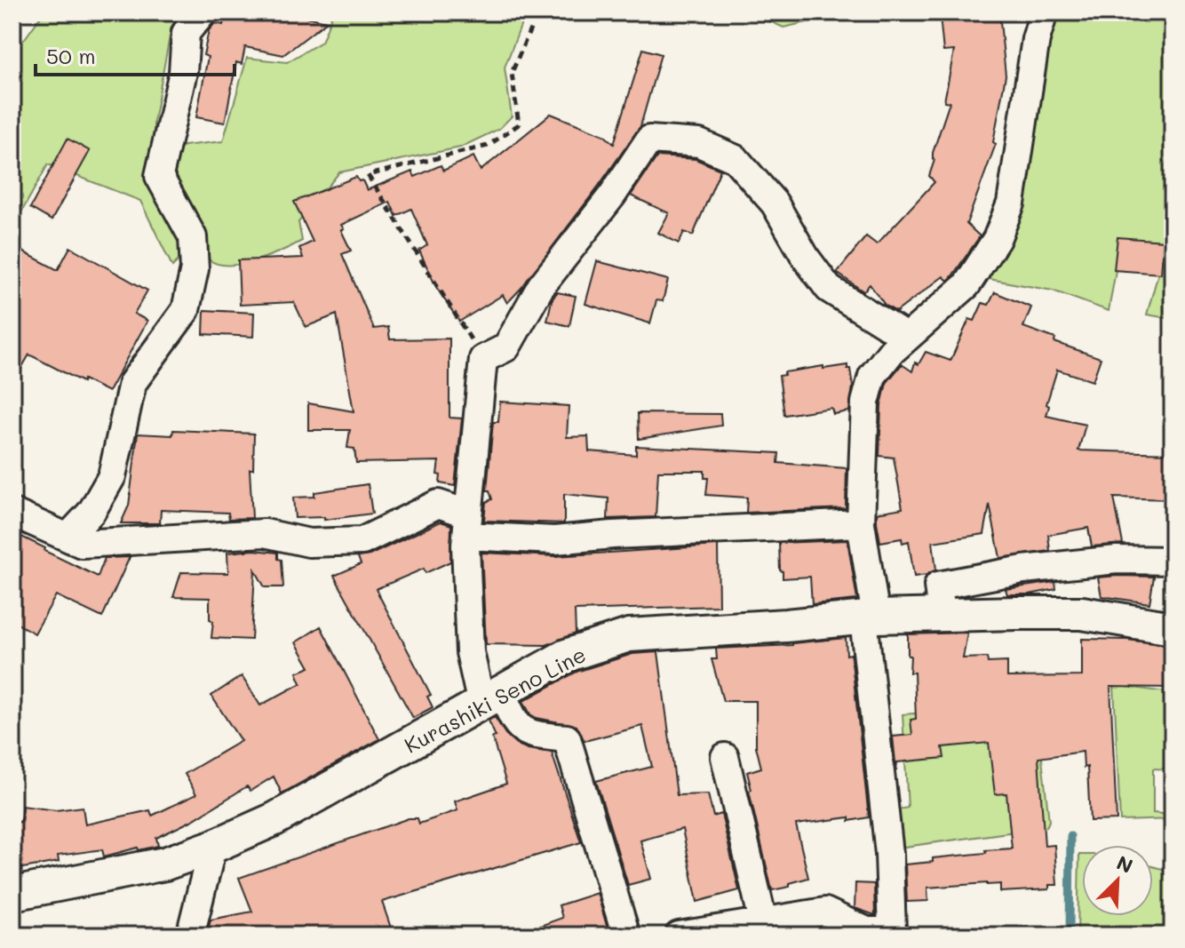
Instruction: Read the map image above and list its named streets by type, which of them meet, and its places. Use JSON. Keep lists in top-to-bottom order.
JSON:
{
  "streets": {
    "main road": ["Kurashiki Seno Line"]
  },
  "scale_bar": "50 m",
  "north": "top right"
}
